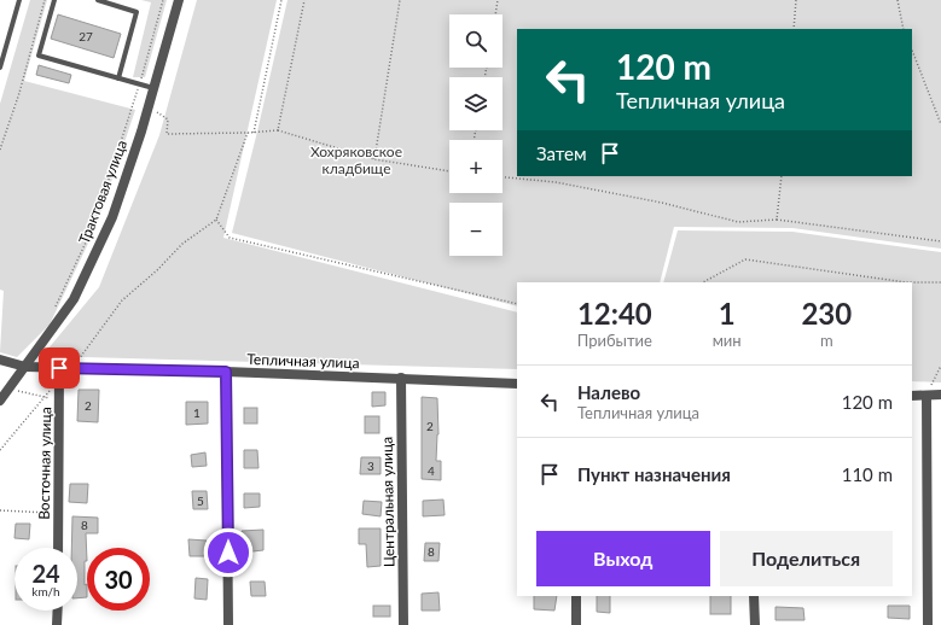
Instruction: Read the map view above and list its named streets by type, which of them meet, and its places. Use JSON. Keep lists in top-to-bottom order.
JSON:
{
  "streets": {
    "street": [
      "Трактовая улица",
      "Тепличная улица",
      "Восточная улица",
      "Центральная улица"
    ]
  },
  "crossings": [
    ["Трактовая улица", "Тепличная улица"],
    ["Тепличная улица", "Восточная улица"],
    ["Тепличная улица", "Центральная улица"]
  ],
  "parks": ["Хохряковское кладбище"],
  "house_numbers": [
    "27",
    "2",
    "1",
    "2",
    "3",
    "4",
    "5",
    "8",
    "8"
  ],
  "page": {
    "map_buttons": ["+", "−"],
    "turn": ["120 m", "Тепличная улица"],
    "then": "Затем",
    "eta": [
      "12:40",
      "Прибытие",
      "1",
      "мин",
      "230",
      "m"
    ],
    "list": [
      {
        "name": "Налево",
        "note": "Тепличная улица",
        "value": "120 m"
      },
      {
        "name": "Пункт назначения",
        "value": "110 m"
      }
    ],
    "buttons": ["Выход", "Поделиться"],
    "speed": "24 km/h",
    "limit": "30"
  }
}
